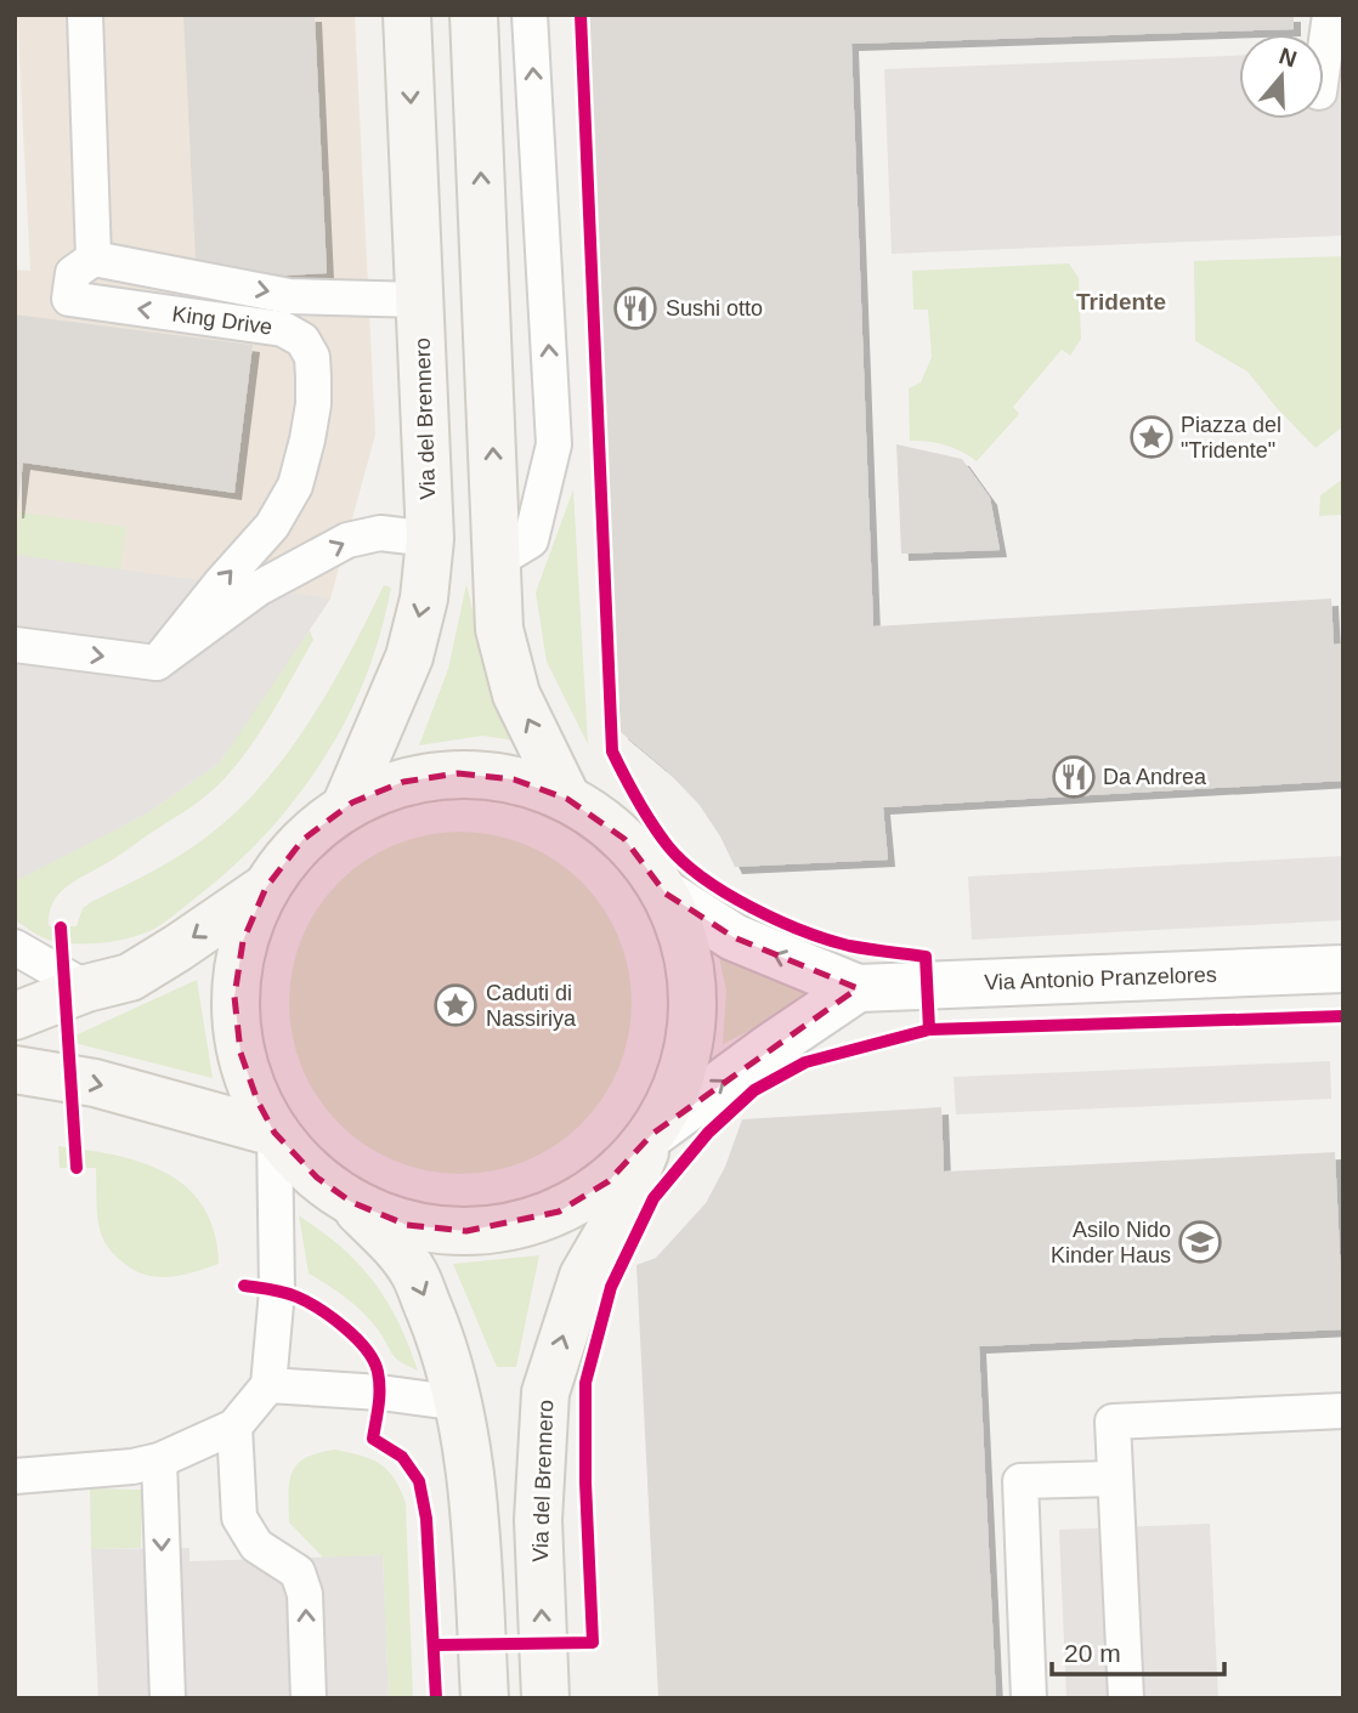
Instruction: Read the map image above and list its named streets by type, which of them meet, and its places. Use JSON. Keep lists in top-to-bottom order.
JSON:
{
  "streets": {
    "main road": ["Via del Brennero"],
    "street": ["Via Antonio Pranzelores"],
    "lane": ["King Drive"]
  },
  "districts": ["Tridente"],
  "places": {
    "restaurant": ["Sushi otto", "Da Andrea"],
    "place": ["Piazza del \"Tridente\"", "Caduti di Nassiriya"],
    "school or university": ["Asilo Nido Kinder Haus"]
  },
  "scale_bar": "20 m",
  "north": "top"
}
